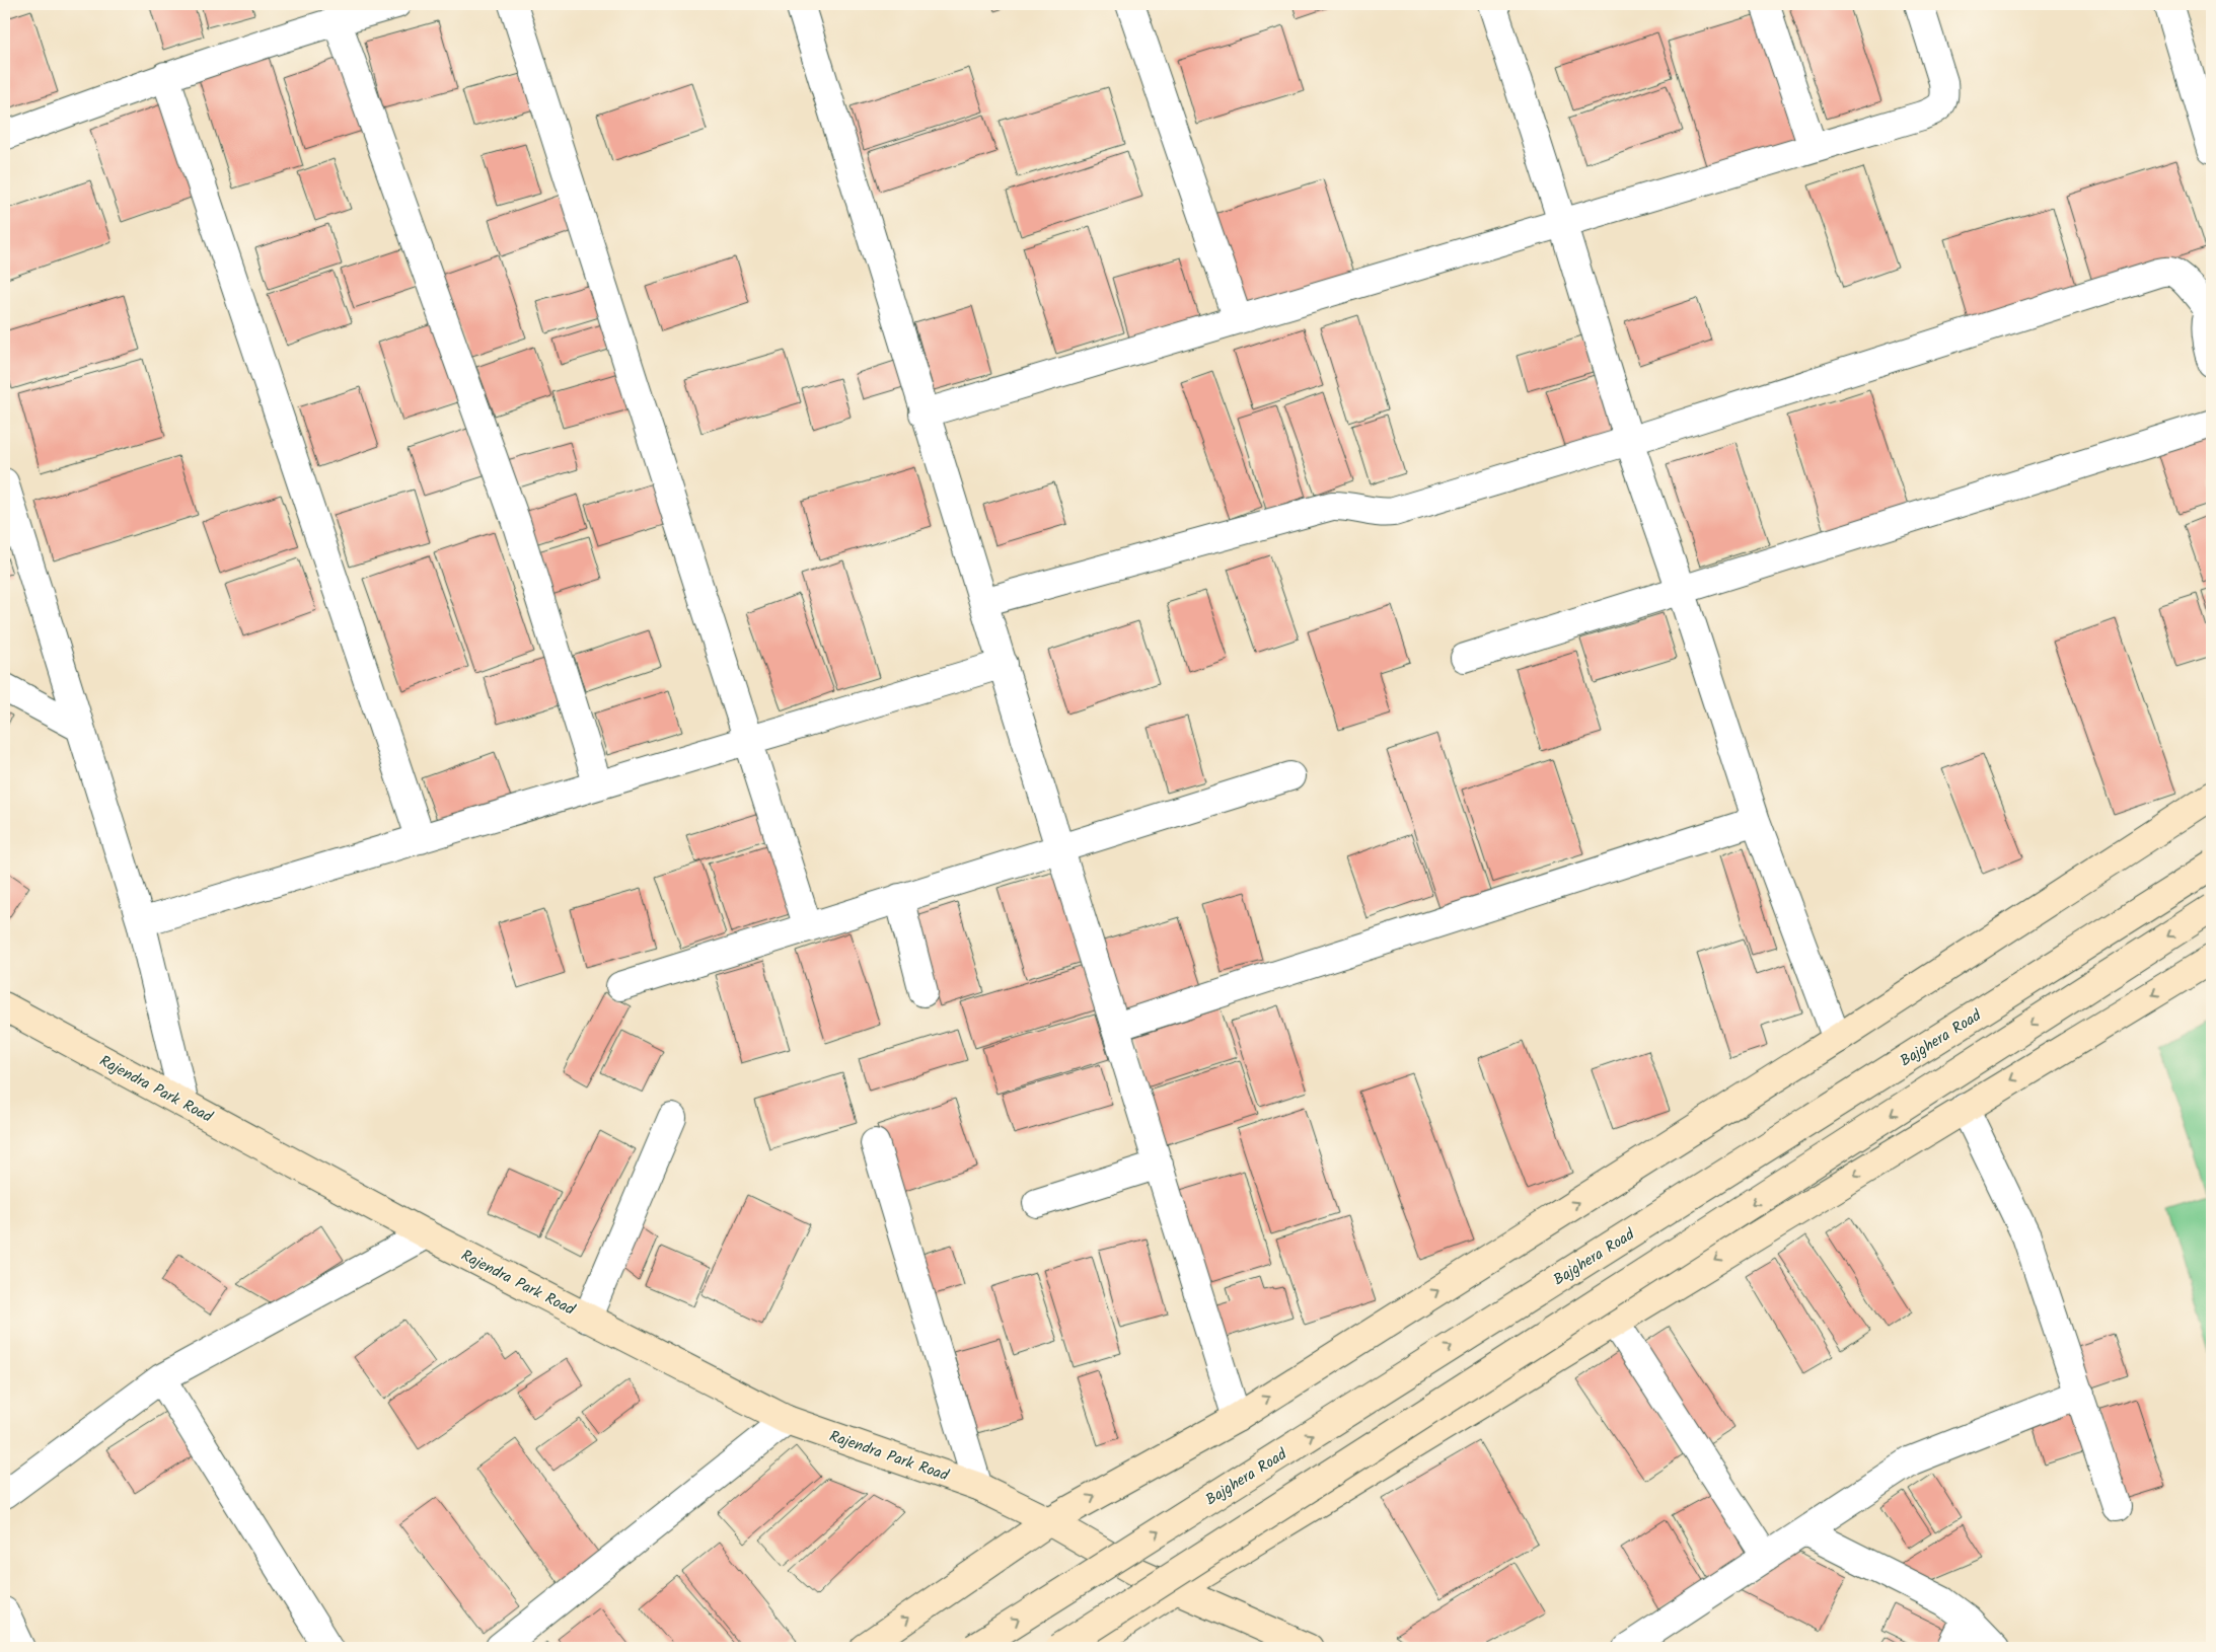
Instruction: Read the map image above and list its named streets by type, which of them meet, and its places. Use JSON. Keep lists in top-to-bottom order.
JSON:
{
  "streets": {
    "street": ["Bajghera Road", "Rajendra Park Road"]
  }
}
